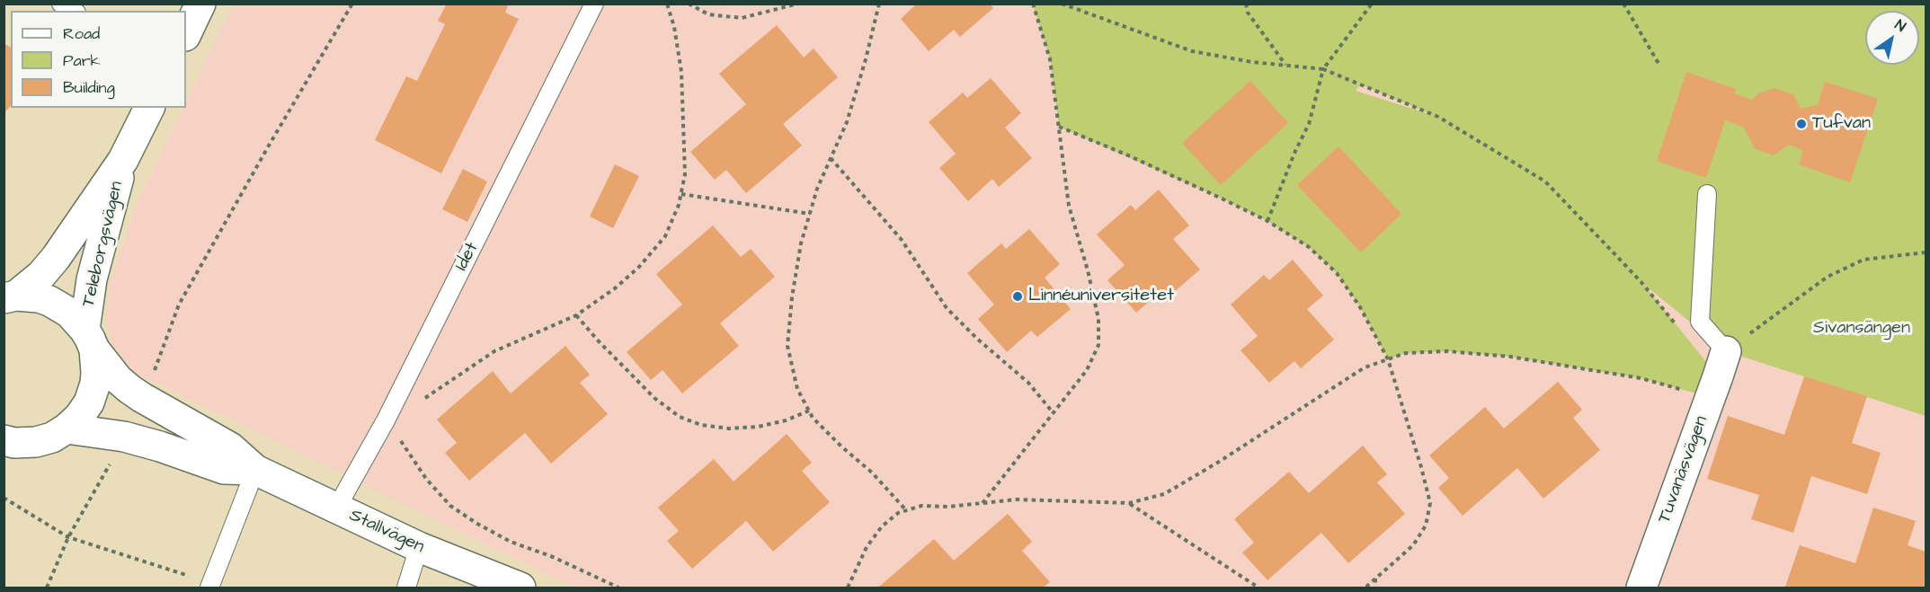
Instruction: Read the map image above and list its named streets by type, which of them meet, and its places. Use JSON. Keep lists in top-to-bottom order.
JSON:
{
  "streets": {
    "street": ["Teleborgsvägen", "Tuvanäsvägen", "Stallvägen"],
    "lane": ["Idet"]
  },
  "crossings": [
    ["Teleborgsvägen", "Stallvägen"],
    ["Idet", "Stallvägen"]
  ],
  "parks": ["Sivansängen"],
  "places": ["Tufvan", "Linnéuniversitetet"],
  "legend": ["Road", "Park", "Building"],
  "north": "top right"
}
